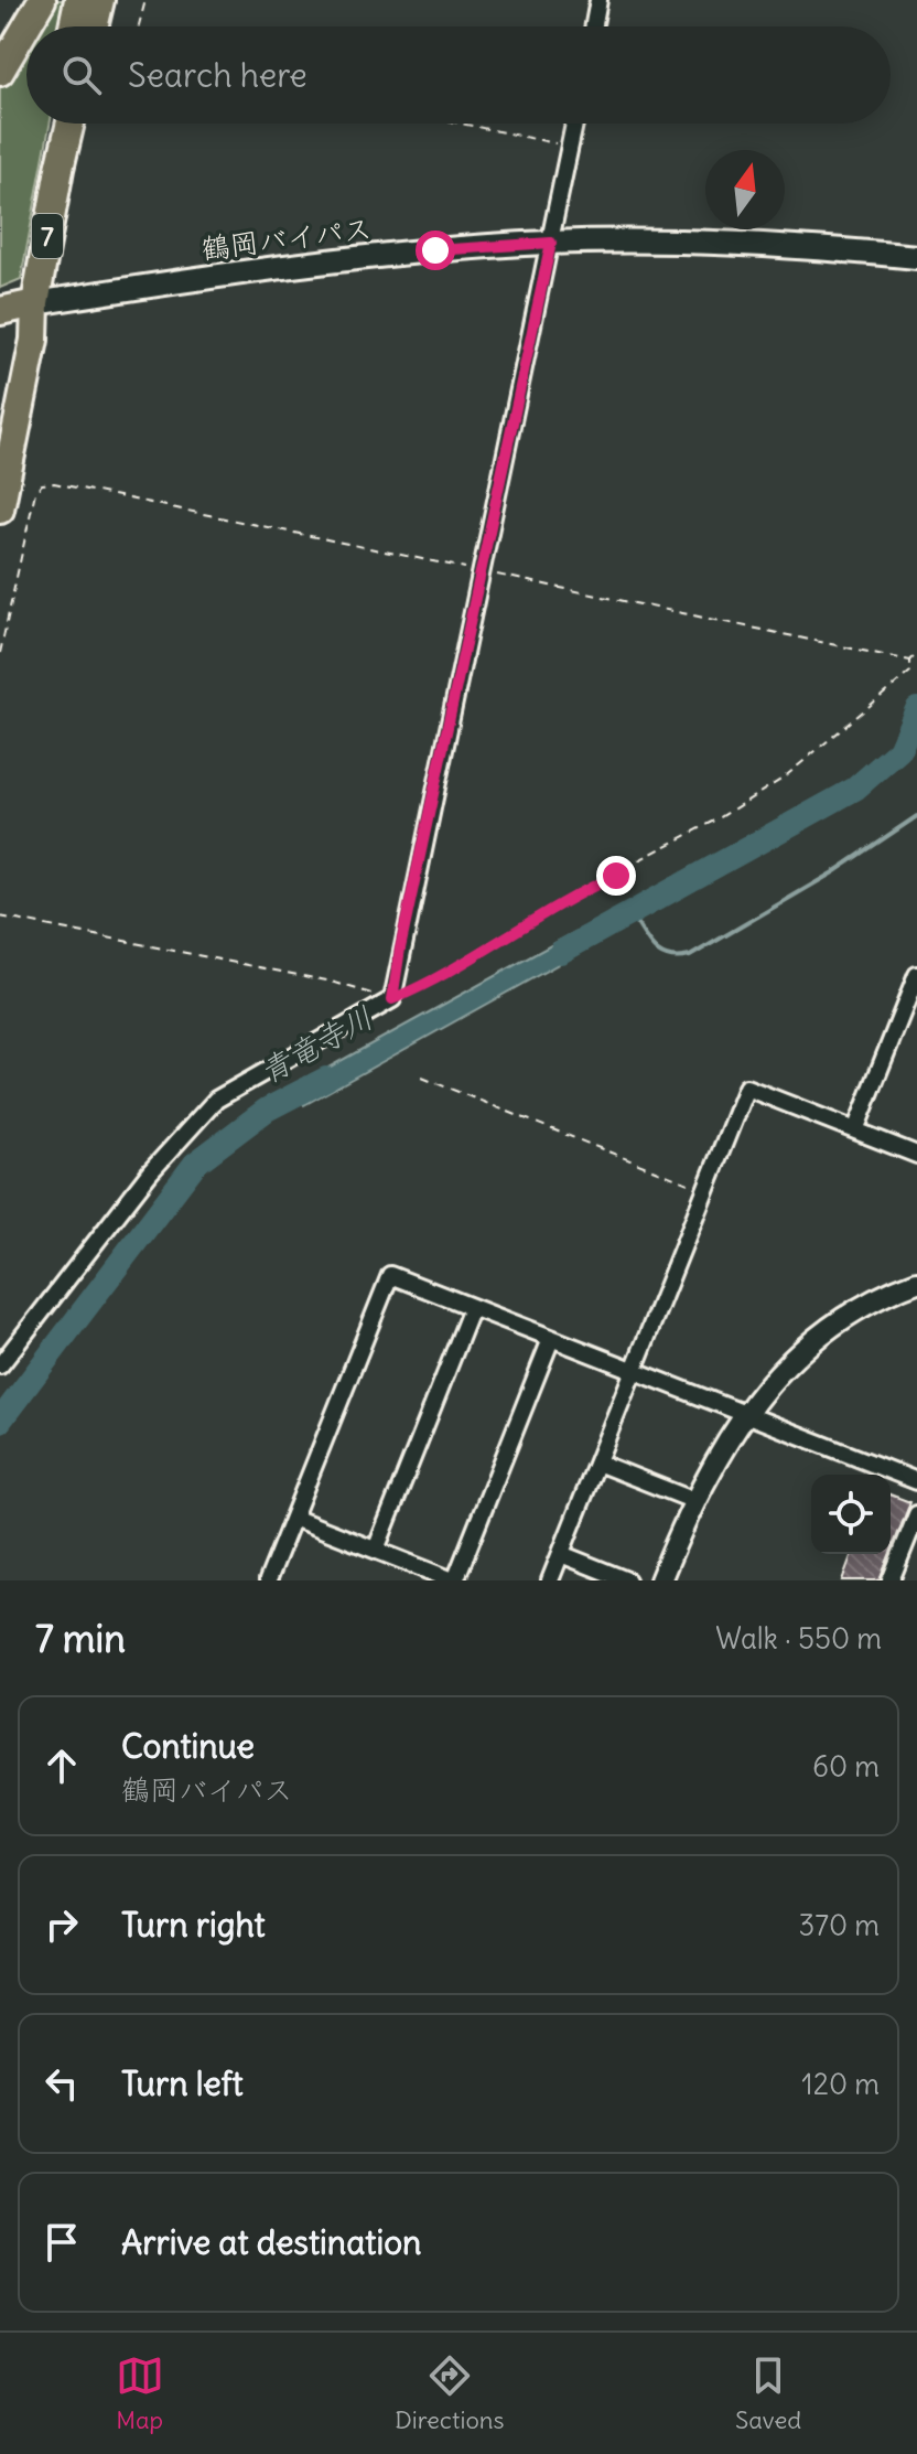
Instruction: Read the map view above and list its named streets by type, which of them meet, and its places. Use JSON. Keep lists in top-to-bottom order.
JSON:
{
  "streets": {
    "highway": ["7"],
    "main road": ["鶴岡バイパス"]
  },
  "crossings": [
    ["7", "鶴岡バイパス"]
  ],
  "water": ["青竜寺川"],
  "north": "top",
  "page": {
    "search": "Search here",
    "heading": ["7 min", "Walk · 550 m"],
    "list": [
      ["Continue", "鶴岡バイパス", "60 m"],
      ["Turn right", "370 m"],
      ["Turn left", "120 m"],
      "Arrive at destination"
    ],
    "nav": ["Map", "Directions", "Saved"]
  }
}
